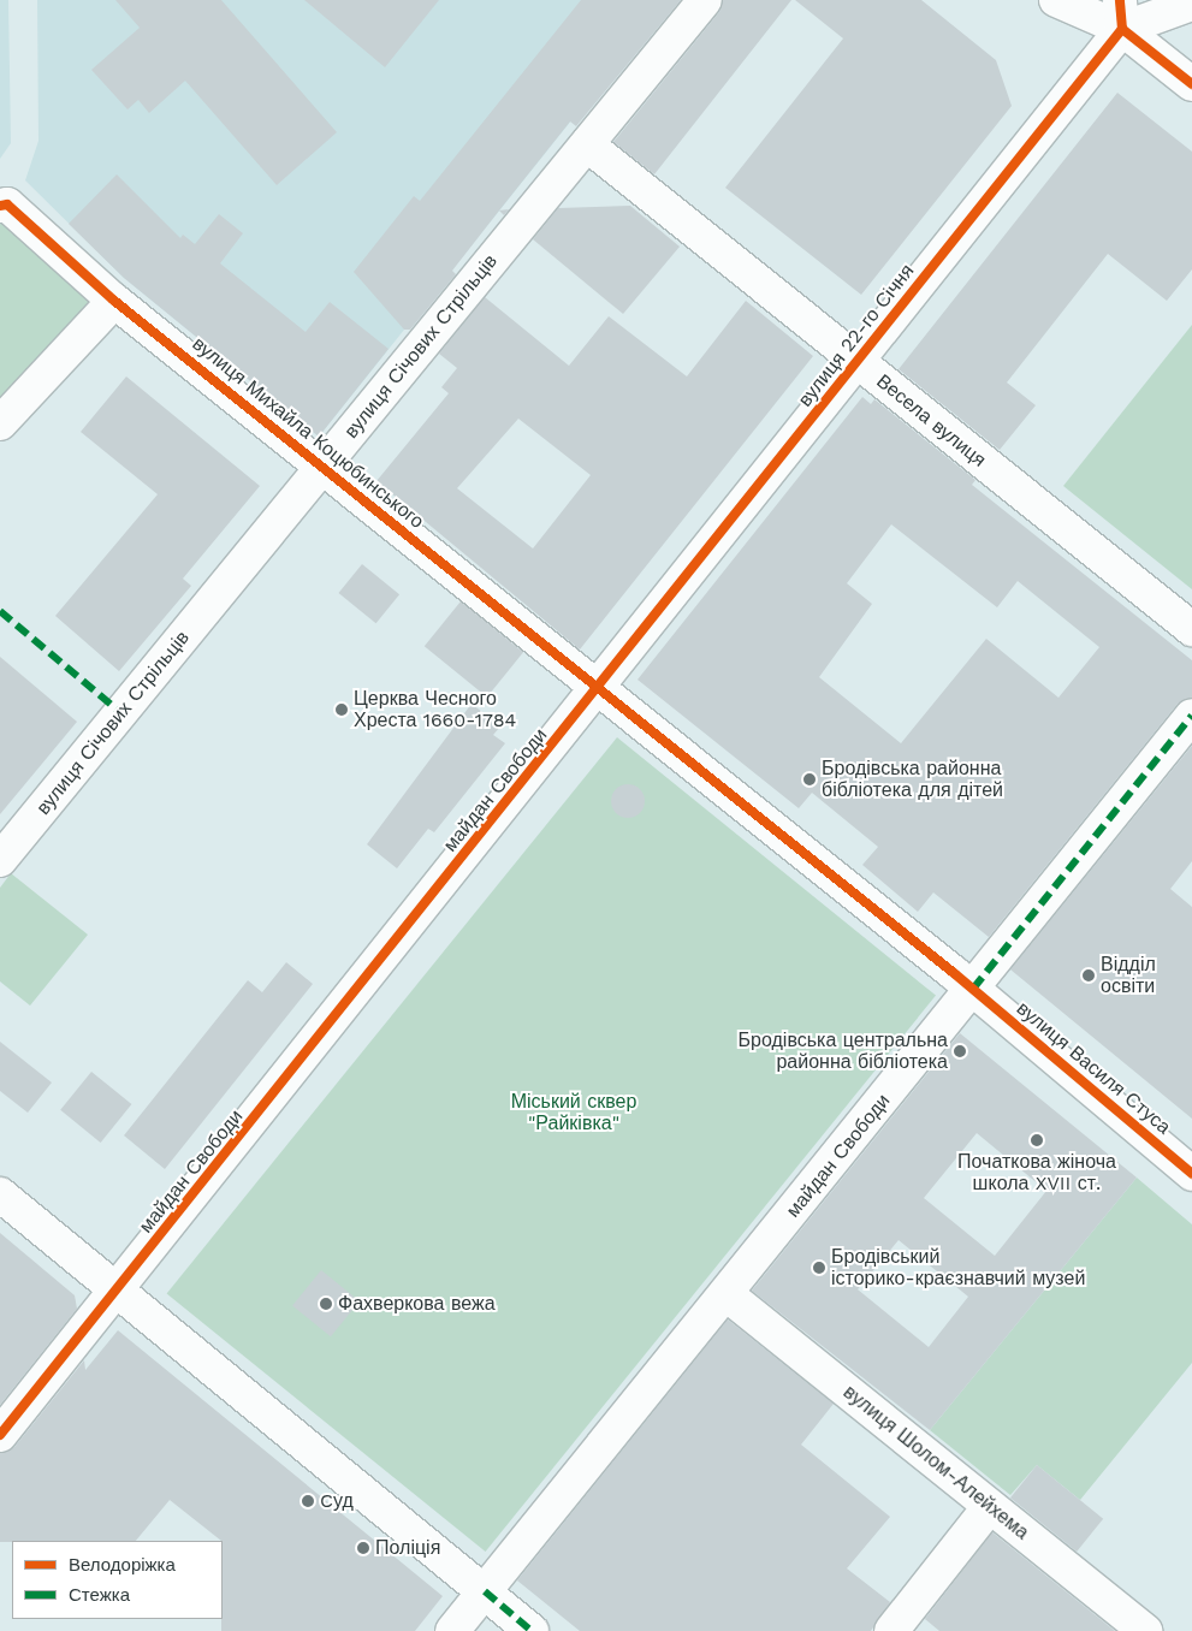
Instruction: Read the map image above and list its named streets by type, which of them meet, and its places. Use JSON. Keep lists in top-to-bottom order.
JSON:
{
  "streets": {
    "street": [
      "вулиця 22-го Січня",
      "вулиця Січових Стрільців",
      "Весела вулиця",
      "вулиця Михайла Коцюбинського",
      "майдан Свободи",
      "вулиця Василя Стуса",
      "вулиця Шолом-Алейхема"
    ]
  },
  "crossings": [
    ["вулиця 22-го Січня", "Весела вулиця"],
    ["вулиця 22-го Січня", "вулиця Михайла Коцюбинського"],
    ["вулиця 22-го Січня", "майдан Свободи"],
    ["вулиця Січових Стрільців", "Весела вулиця"],
    ["вулиця Січових Стрільців", "вулиця Михайла Коцюбинського"],
    ["вулиця Михайла Коцюбинського", "майдан Свободи"],
    ["майдан Свободи", "вулиця Василя Стуса"],
    ["майдан Свободи", "вулиця Шолом-Алейхема"]
  ],
  "parks": ["Міський сквер \"Райківка\""],
  "places": [
    "Церква Чесного Хреста 1660-1784",
    "Бродівська районна бібліотека для дітей",
    "Відділ освіти",
    "Бродівська центральна районна бібліотека",
    "Початкова жіноча школа XVII ст.",
    "Бродівський історико-краєзнавчий музей",
    "Фахверкова вежа",
    "Cуд",
    "Поліція"
  ],
  "legend": ["Велодоріжка", "Стежка"]
}
